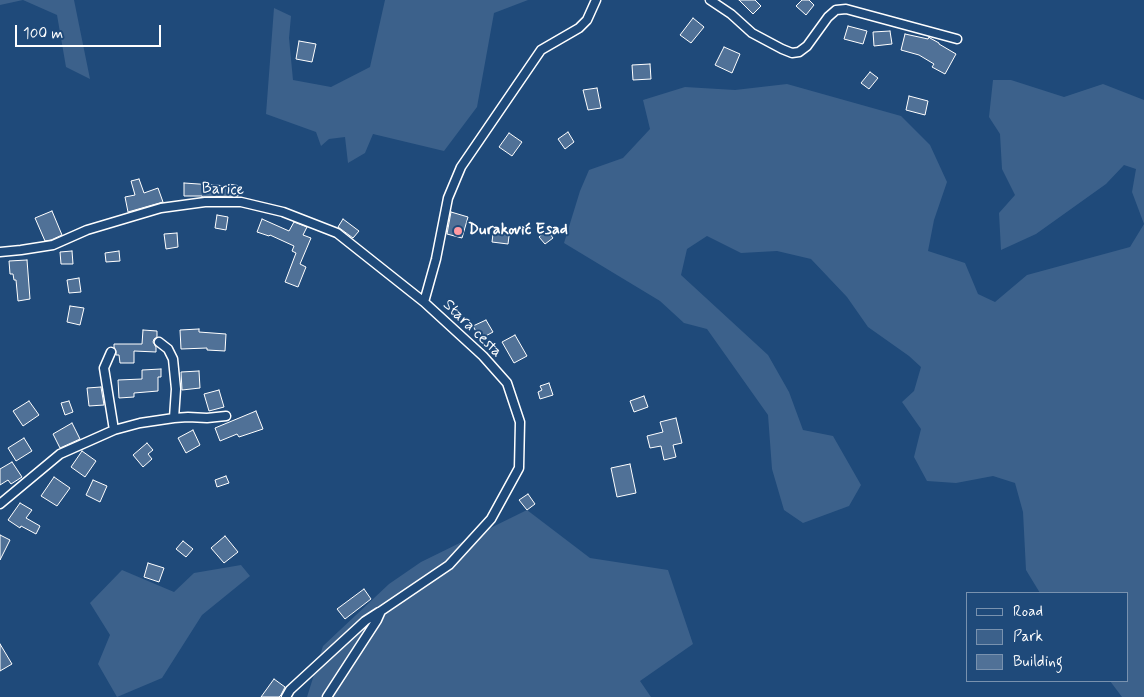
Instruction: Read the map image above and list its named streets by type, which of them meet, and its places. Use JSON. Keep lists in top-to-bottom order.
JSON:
{
  "streets": {
    "street": ["Barice", "Stara cesta"]
  },
  "crossings": [
    ["Barice", "Stara cesta"]
  ],
  "places": ["Duraković Esad"],
  "legend": ["Road", "Park", "Building"],
  "scale_bar": "100 m"
}
